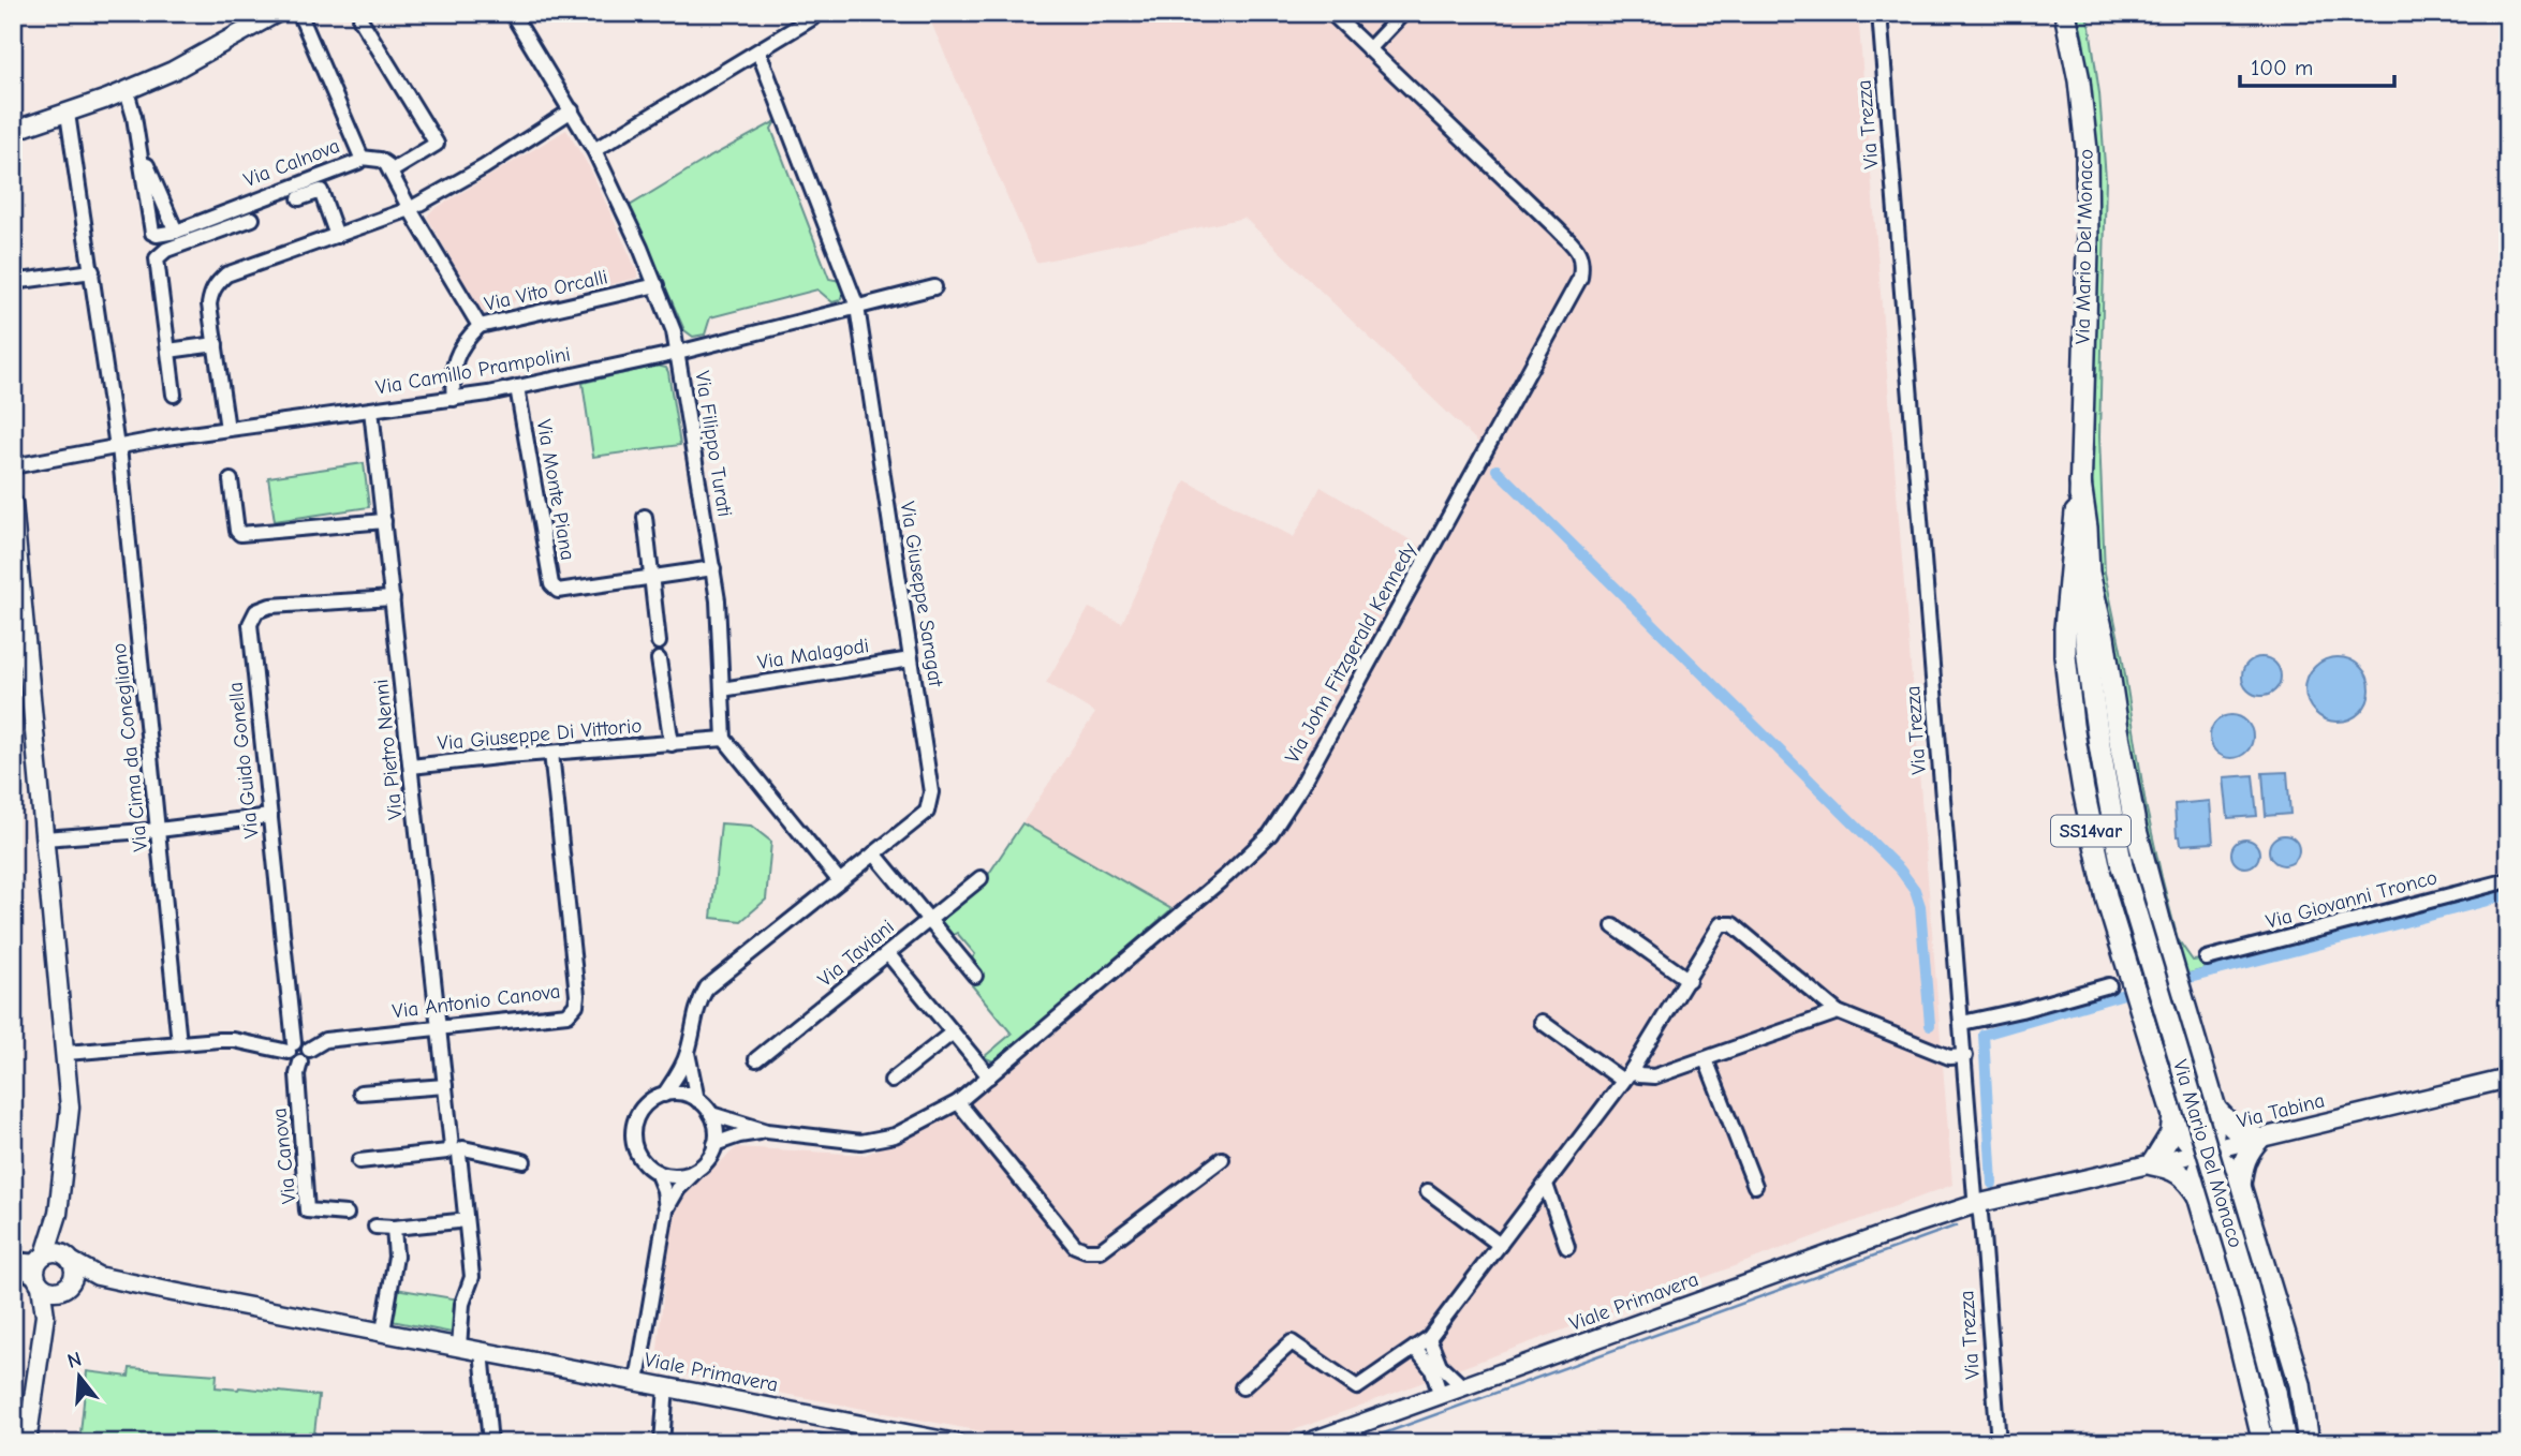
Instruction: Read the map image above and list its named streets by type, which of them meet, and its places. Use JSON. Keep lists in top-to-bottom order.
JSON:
{
  "streets": {
    "highway": ["Via Mario Del Monaco", "SS14var"],
    "main road": ["Via Tabina", "Viale Primavera"],
    "street": [
      "Via Trezza",
      "Via Calnova",
      "Via Vito Orcalli",
      "Via Camillo Prampolini",
      "Via Filippo Turati",
      "Via Monte Piana",
      "Via Giuseppe Saragat",
      "Via John Fitzgerald Kennedy",
      "Via Malagodi",
      "Via Giuseppe Di Vittorio",
      "Via Cima da Conegliano",
      "Via Pietro Nenni",
      "Via Guido Gonella",
      "Via Giovanni Tronco",
      "Via Taviani",
      "Via Antonio Canova",
      "Via Canova"
    ]
  },
  "crossings": [
    ["Via Trezza", "Via Tabina"],
    ["Via Trezza", "Viale Primavera"],
    ["Via Mario Del Monaco", "SS14var"],
    ["Via Vito Orcalli", "Via Camillo Prampolini"],
    ["Via Vito Orcalli", "Via Filippo Turati"],
    ["Via Camillo Prampolini", "Via Filippo Turati"],
    ["Via Camillo Prampolini", "Via Monte Piana"],
    ["Via Camillo Prampolini", "Via Giuseppe Saragat"],
    ["Via Camillo Prampolini", "Via Cima da Conegliano"],
    ["Via Camillo Prampolini", "Via Pietro Nenni"],
    ["Via Filippo Turati", "Via Monte Piana"],
    ["Via Filippo Turati", "Via Malagodi"],
    ["Via Filippo Turati", "Via Giuseppe Di Vittorio"],
    ["Via Giuseppe Saragat", "Via John Fitzgerald Kennedy"],
    ["Via Giuseppe Saragat", "Via Malagodi"],
    ["Via Giuseppe Di Vittorio", "Via Pietro Nenni"],
    ["Via Giuseppe Di Vittorio", "Via Antonio Canova"],
    ["Via Pietro Nenni", "Via Guido Gonella"],
    ["Via Pietro Nenni", "Via Antonio Canova"],
    ["SS14var", "Via Tabina"],
    ["Via Antonio Canova", "Via Canova"],
    ["Via Tabina", "Viale Primavera"]
  ],
  "scale_bar": "100 m",
  "north": "top"
}
